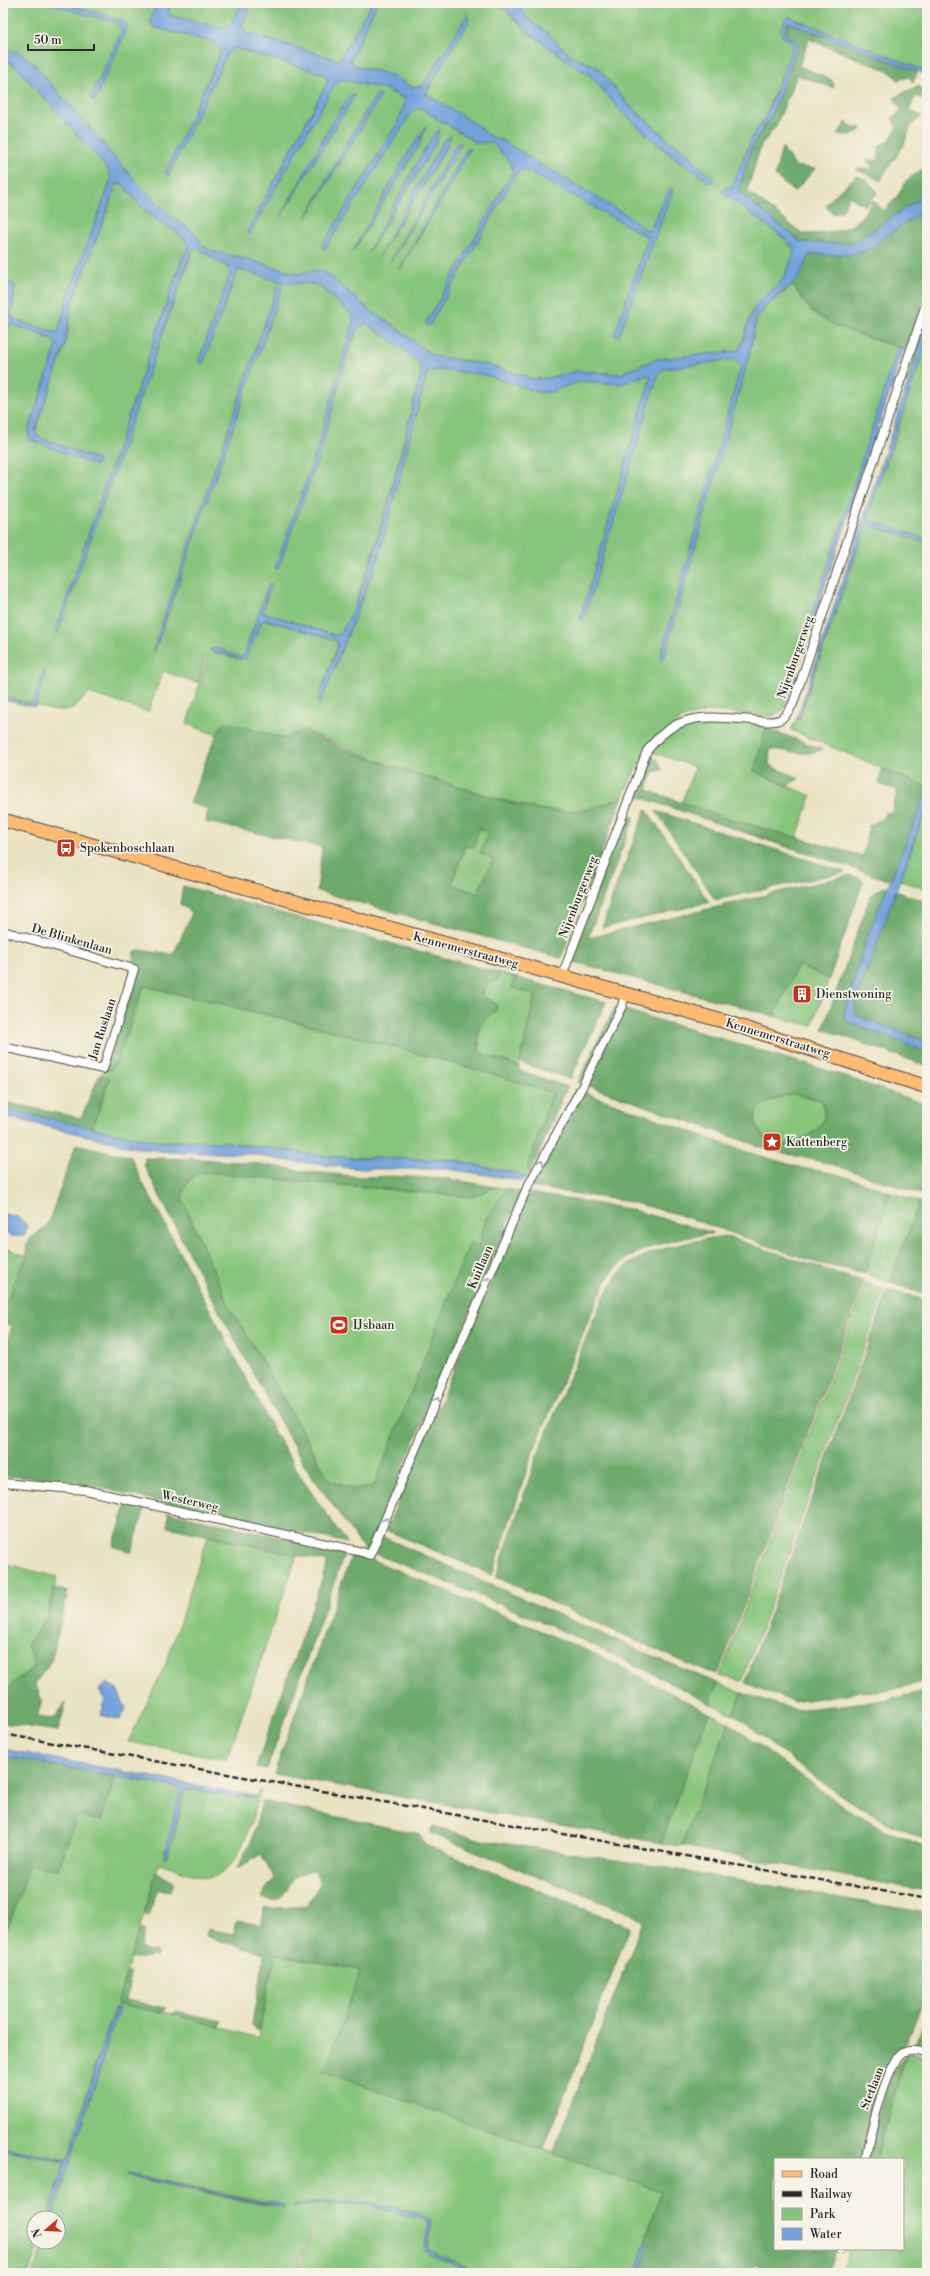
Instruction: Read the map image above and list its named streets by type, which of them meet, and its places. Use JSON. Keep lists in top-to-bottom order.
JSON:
{
  "streets": {
    "main road": ["Kennemerstraatweg"],
    "street": [
      "Nijenburgerweg",
      "De Blinkenlaan",
      "Jan Ruslaan",
      "Kuillaan",
      "Westerweg",
      "Stetlaan"
    ]
  },
  "crossings": [
    ["Nijenburgerweg", "Kennemerstraatweg"],
    ["De Blinkenlaan", "Jan Ruslaan"],
    ["Kennemerstraatweg", "Kuillaan"],
    ["Kuillaan", "Westerweg"]
  ],
  "one_way": ["Kuillaan"],
  "places": {
    "bus stop": ["Spokenboschlaan"],
    "building": ["Dienstwoning"],
    "place": ["Kattenberg"],
    "sports": ["IJsbaan"]
  },
  "legend": [
    "Road",
    "Railway",
    "Park",
    "Water"
  ],
  "scale_bar": "50 m",
  "north": "left"
}
